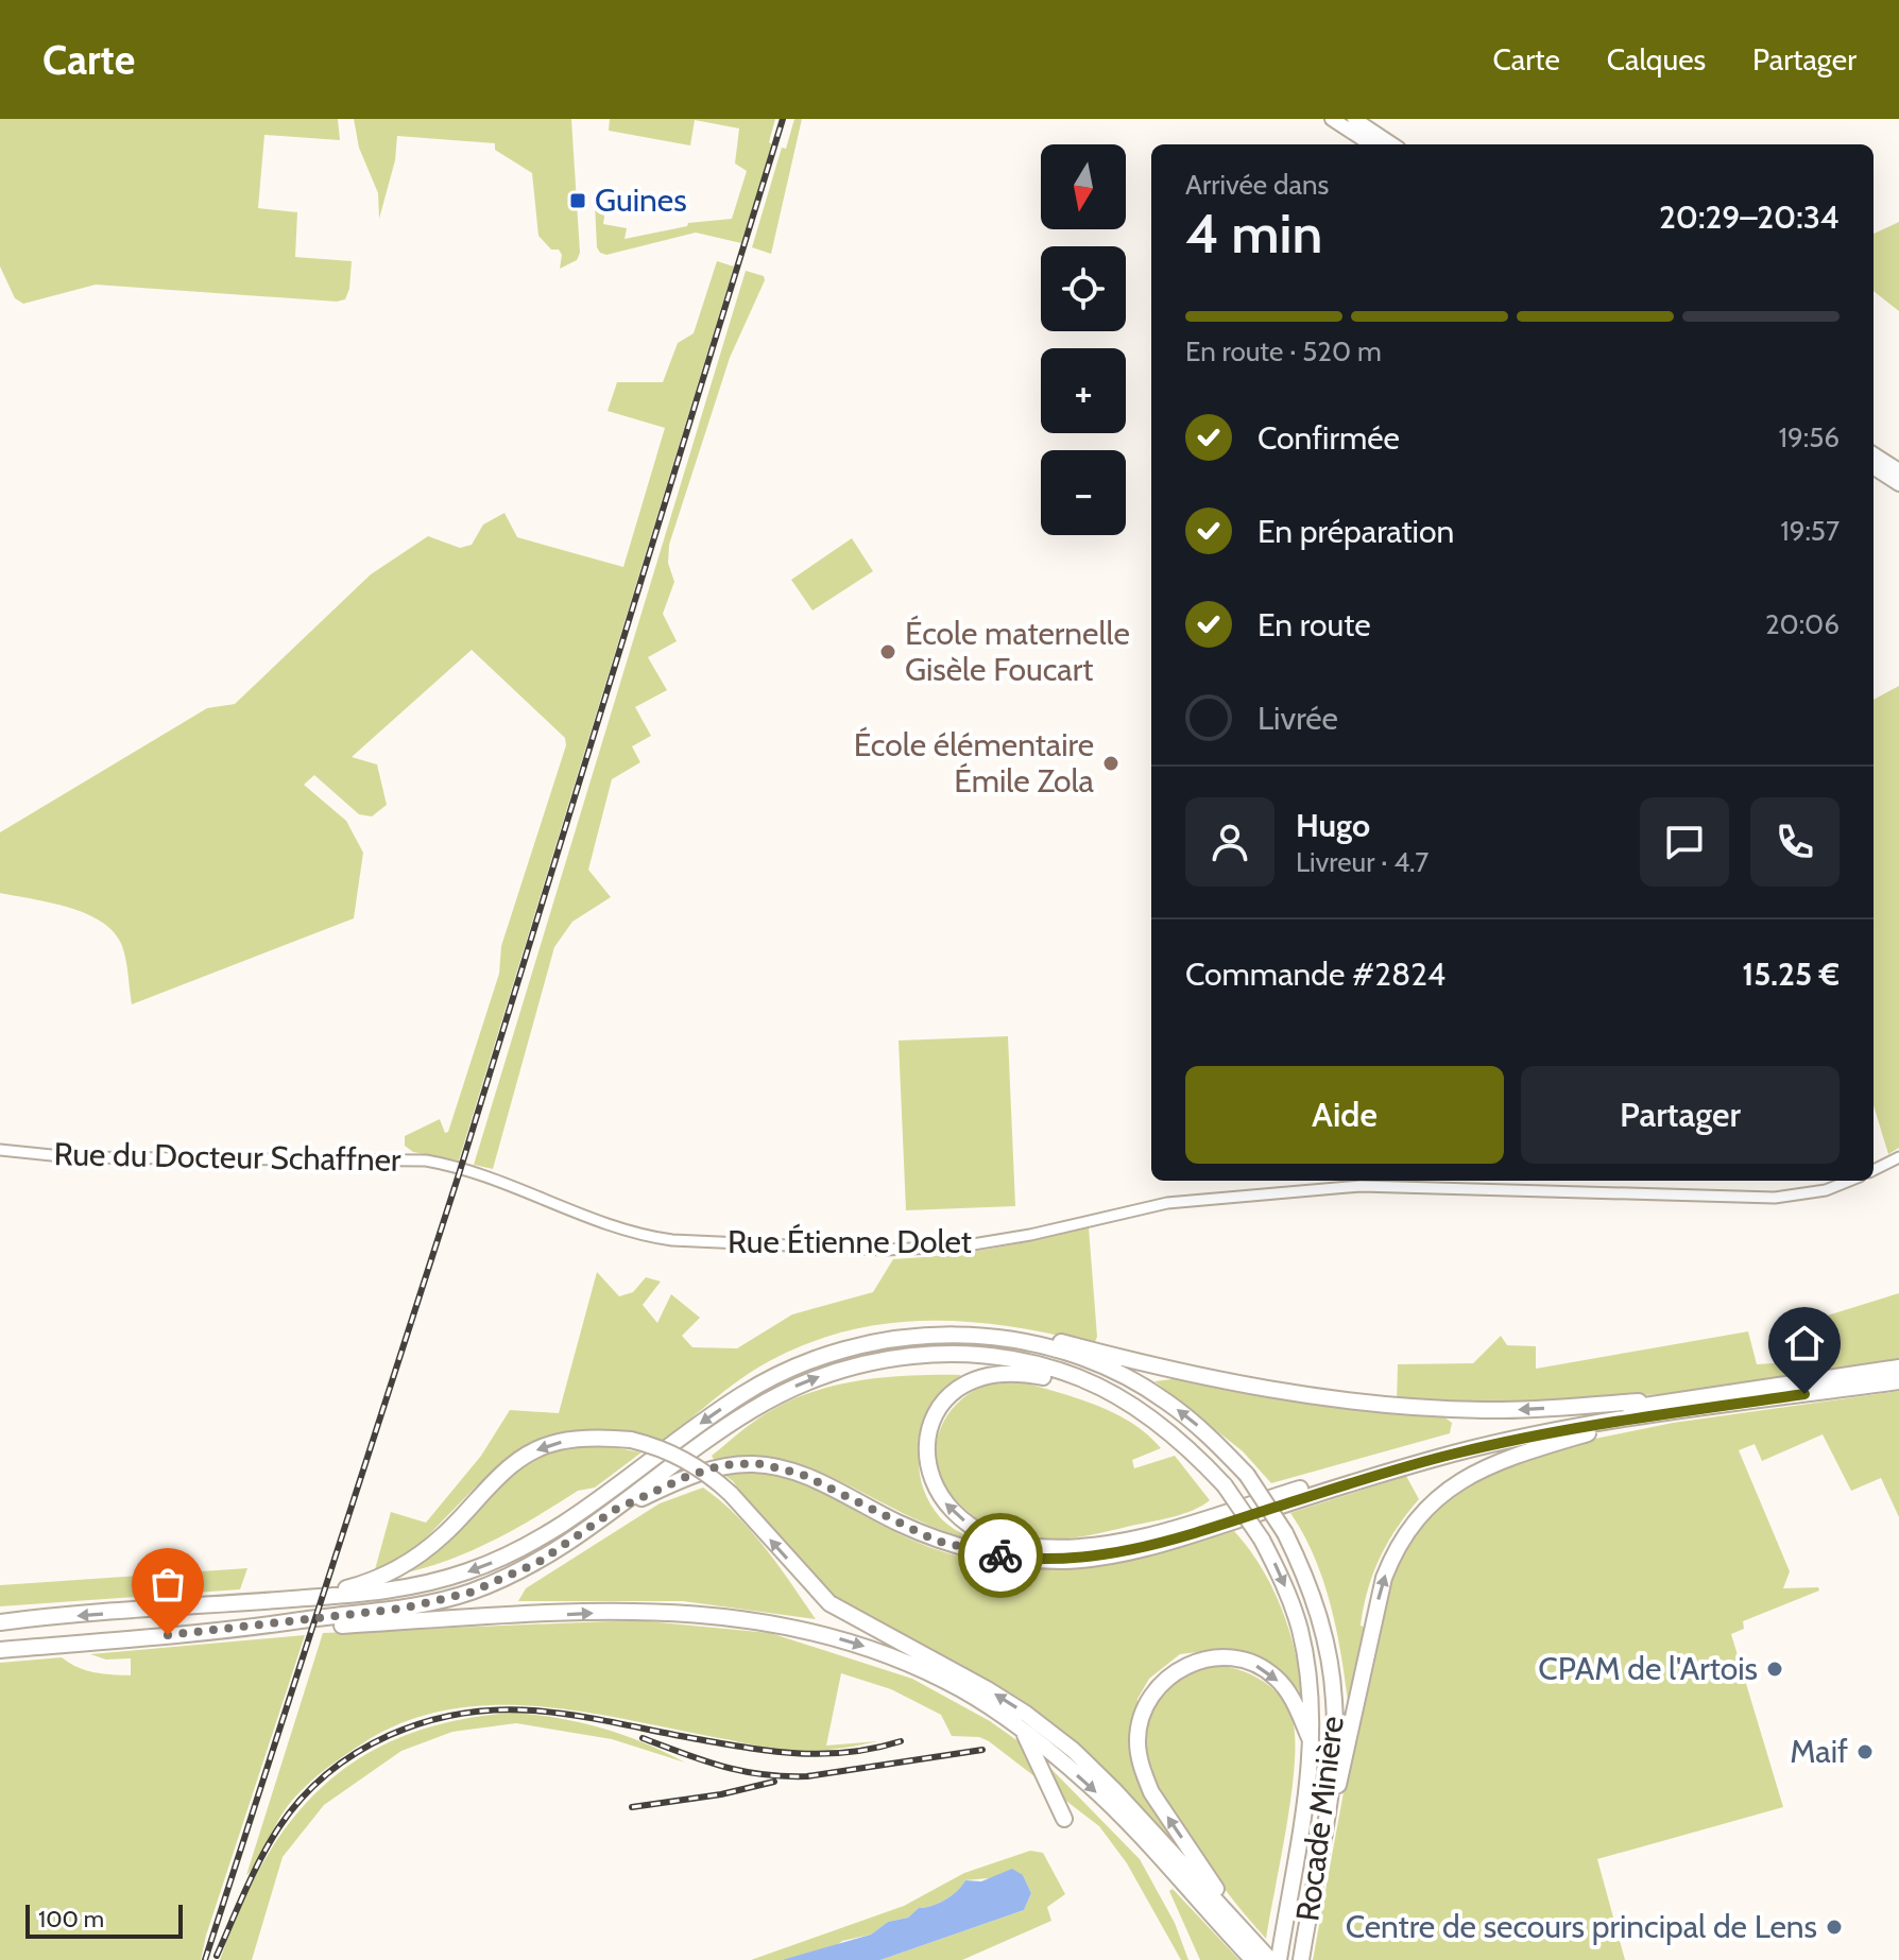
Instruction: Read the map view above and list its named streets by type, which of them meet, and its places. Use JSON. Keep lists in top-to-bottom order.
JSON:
{
  "streets": {
    "highway": ["Rocade Minière"],
    "street": ["Rue du Docteur Schaffner", "Rue Étienne Dolet"]
  },
  "crossings": [
    ["Rue du Docteur Schaffner", "Rue Étienne Dolet"]
  ],
  "places": {
    "transit": ["Guines"],
    "other": [
      "École maternelle Gisèle Foucart",
      "École élémentaire Émile Zola",
      "CPAM de l'Artois",
      "Maif",
      "Centre de secours principal de Lens"
    ]
  },
  "scale_bar": "100 m",
  "north": "bottom",
  "page": {
    "header": "Carte",
    "nav": ["Carte", "Calques", "Partager"],
    "map_buttons": ["+", "−"],
    "heading": ["4 min", "Arrivée dans", "20:29–20:34"],
    "panel": [
      "Hugo",
      "Livreur · 4.7",
      "Commande #2824",
      "15.25 €"
    ],
    "bar": "En route · 520 m",
    "list": [
      ["Confirmée", "19:56"],
      ["En préparation", "19:57"],
      ["En route", "20:06"],
      "Livrée"
    ],
    "buttons": ["Aide", "Partager"],
    "scale": "100 m"
  }
}
